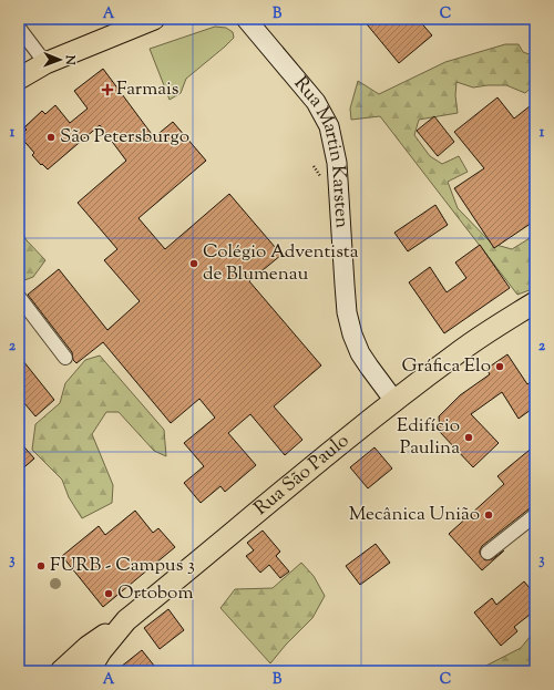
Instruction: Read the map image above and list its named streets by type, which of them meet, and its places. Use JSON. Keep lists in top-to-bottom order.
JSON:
{
  "streets": {
    "main road": ["Rua São Paulo"],
    "street": ["Rua Martin Karsten"]
  },
  "crossings": [
    ["Rua Martin Karsten", "Rua São Paulo"]
  ],
  "places": {
    "health": ["Farmais"],
    "other": [
      "São Petersburgo",
      "Colégio Adventista de Blumenau",
      "Gráfica Elo",
      "Edifício Paulina",
      "Mecânica União",
      "FURB - Campus 3",
      "Ortobom"
    ]
  },
  "north": "right",
  "grid": {
    "columns": ["A", "B", "C"],
    "rows": ["1", "2", "3"]
  }
}
